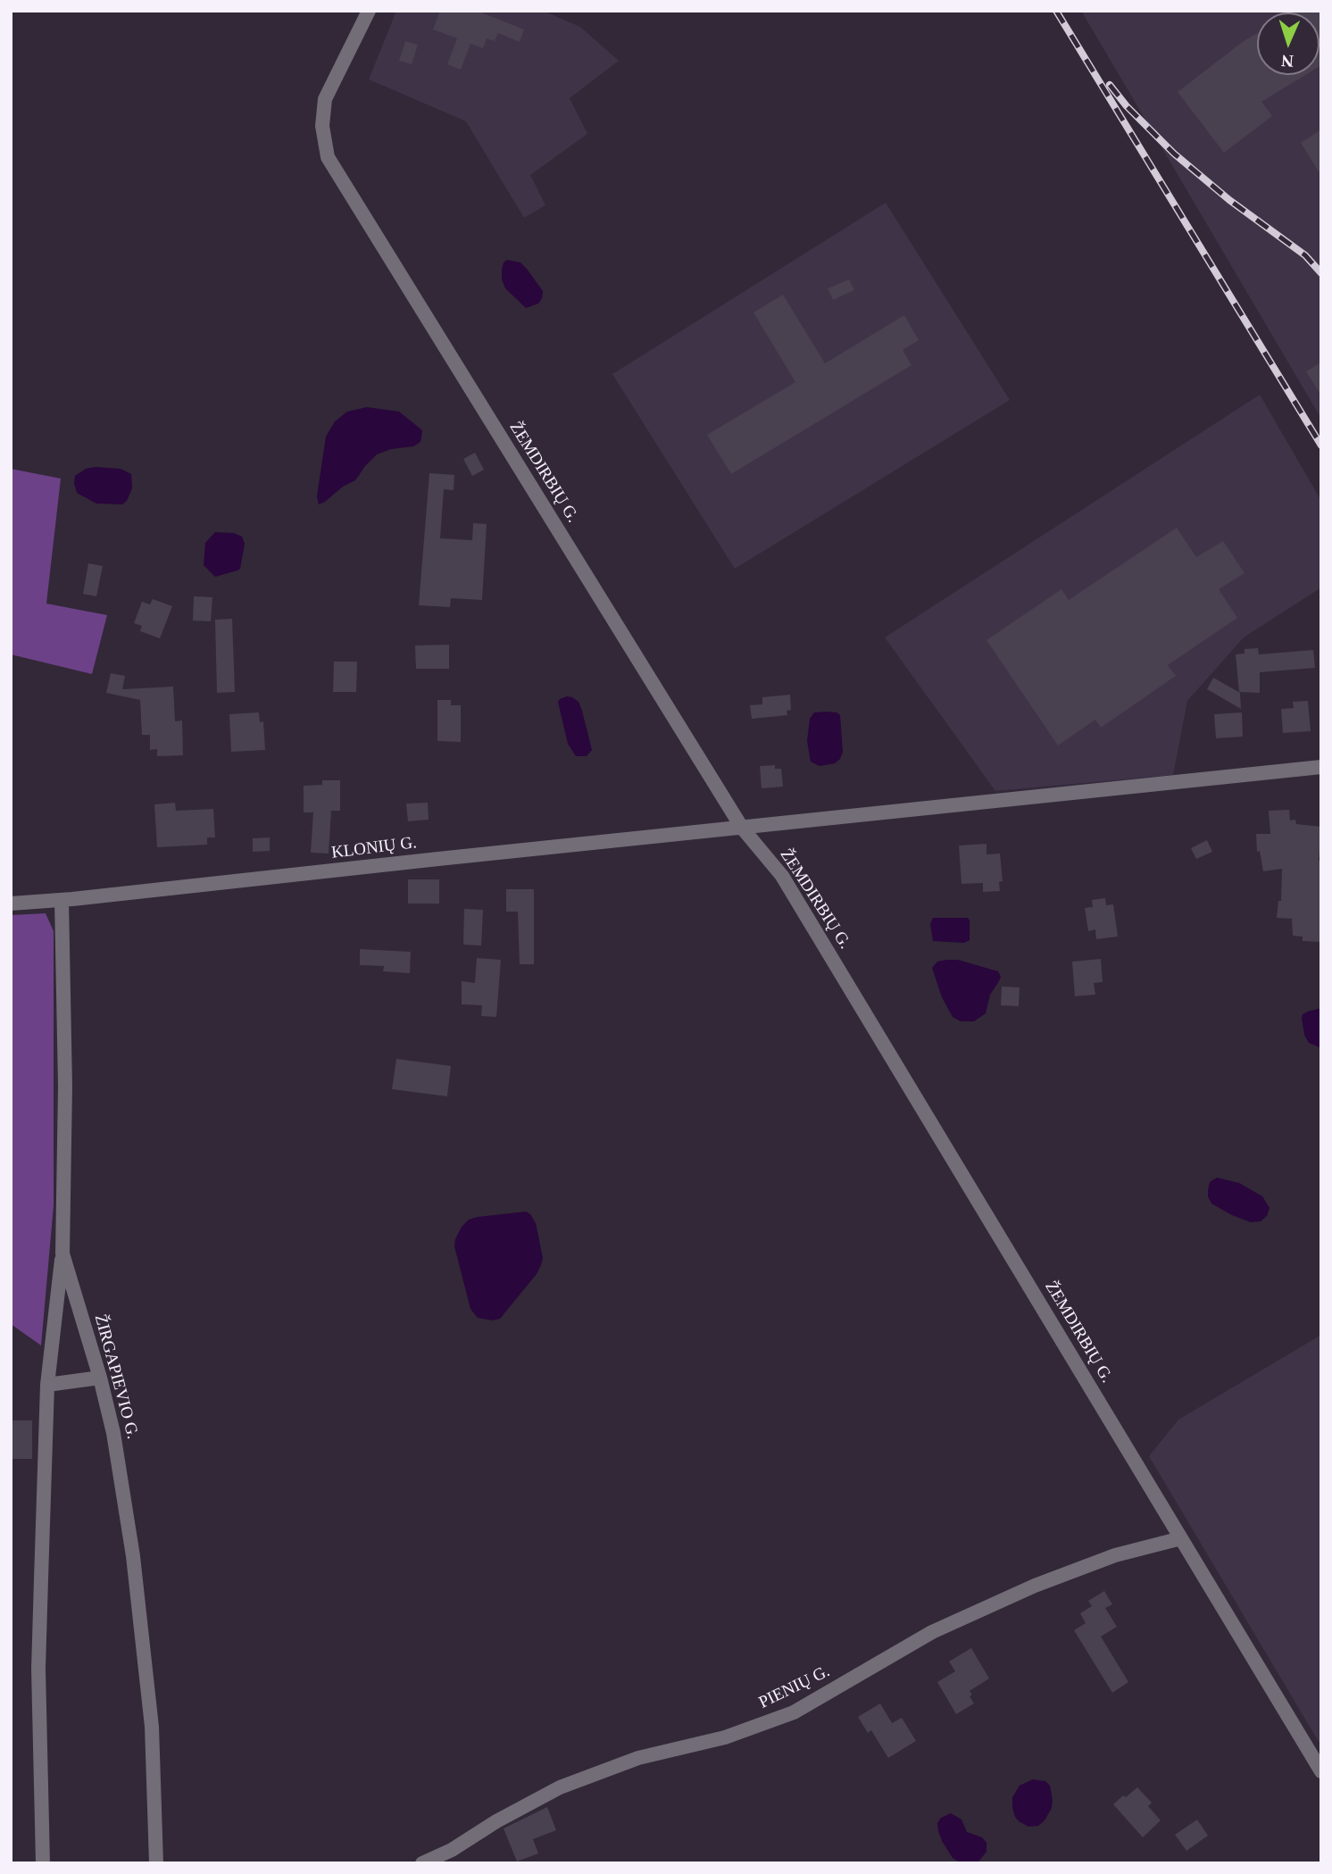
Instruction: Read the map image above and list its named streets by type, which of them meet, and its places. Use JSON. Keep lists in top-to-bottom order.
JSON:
{
  "streets": {
    "street": [
      "ŽEMDIRBIŲ G.",
      "KLONIŲ G.",
      "ŽIRGAPIEVIO G.",
      "PIENIŲ G."
    ]
  },
  "crossings": [
    ["ŽEMDIRBIŲ G.", "KLONIŲ G."],
    ["ŽEMDIRBIŲ G.", "PIENIŲ G."],
    ["KLONIŲ G.", "ŽIRGAPIEVIO G."]
  ],
  "north": "bottom"
}
